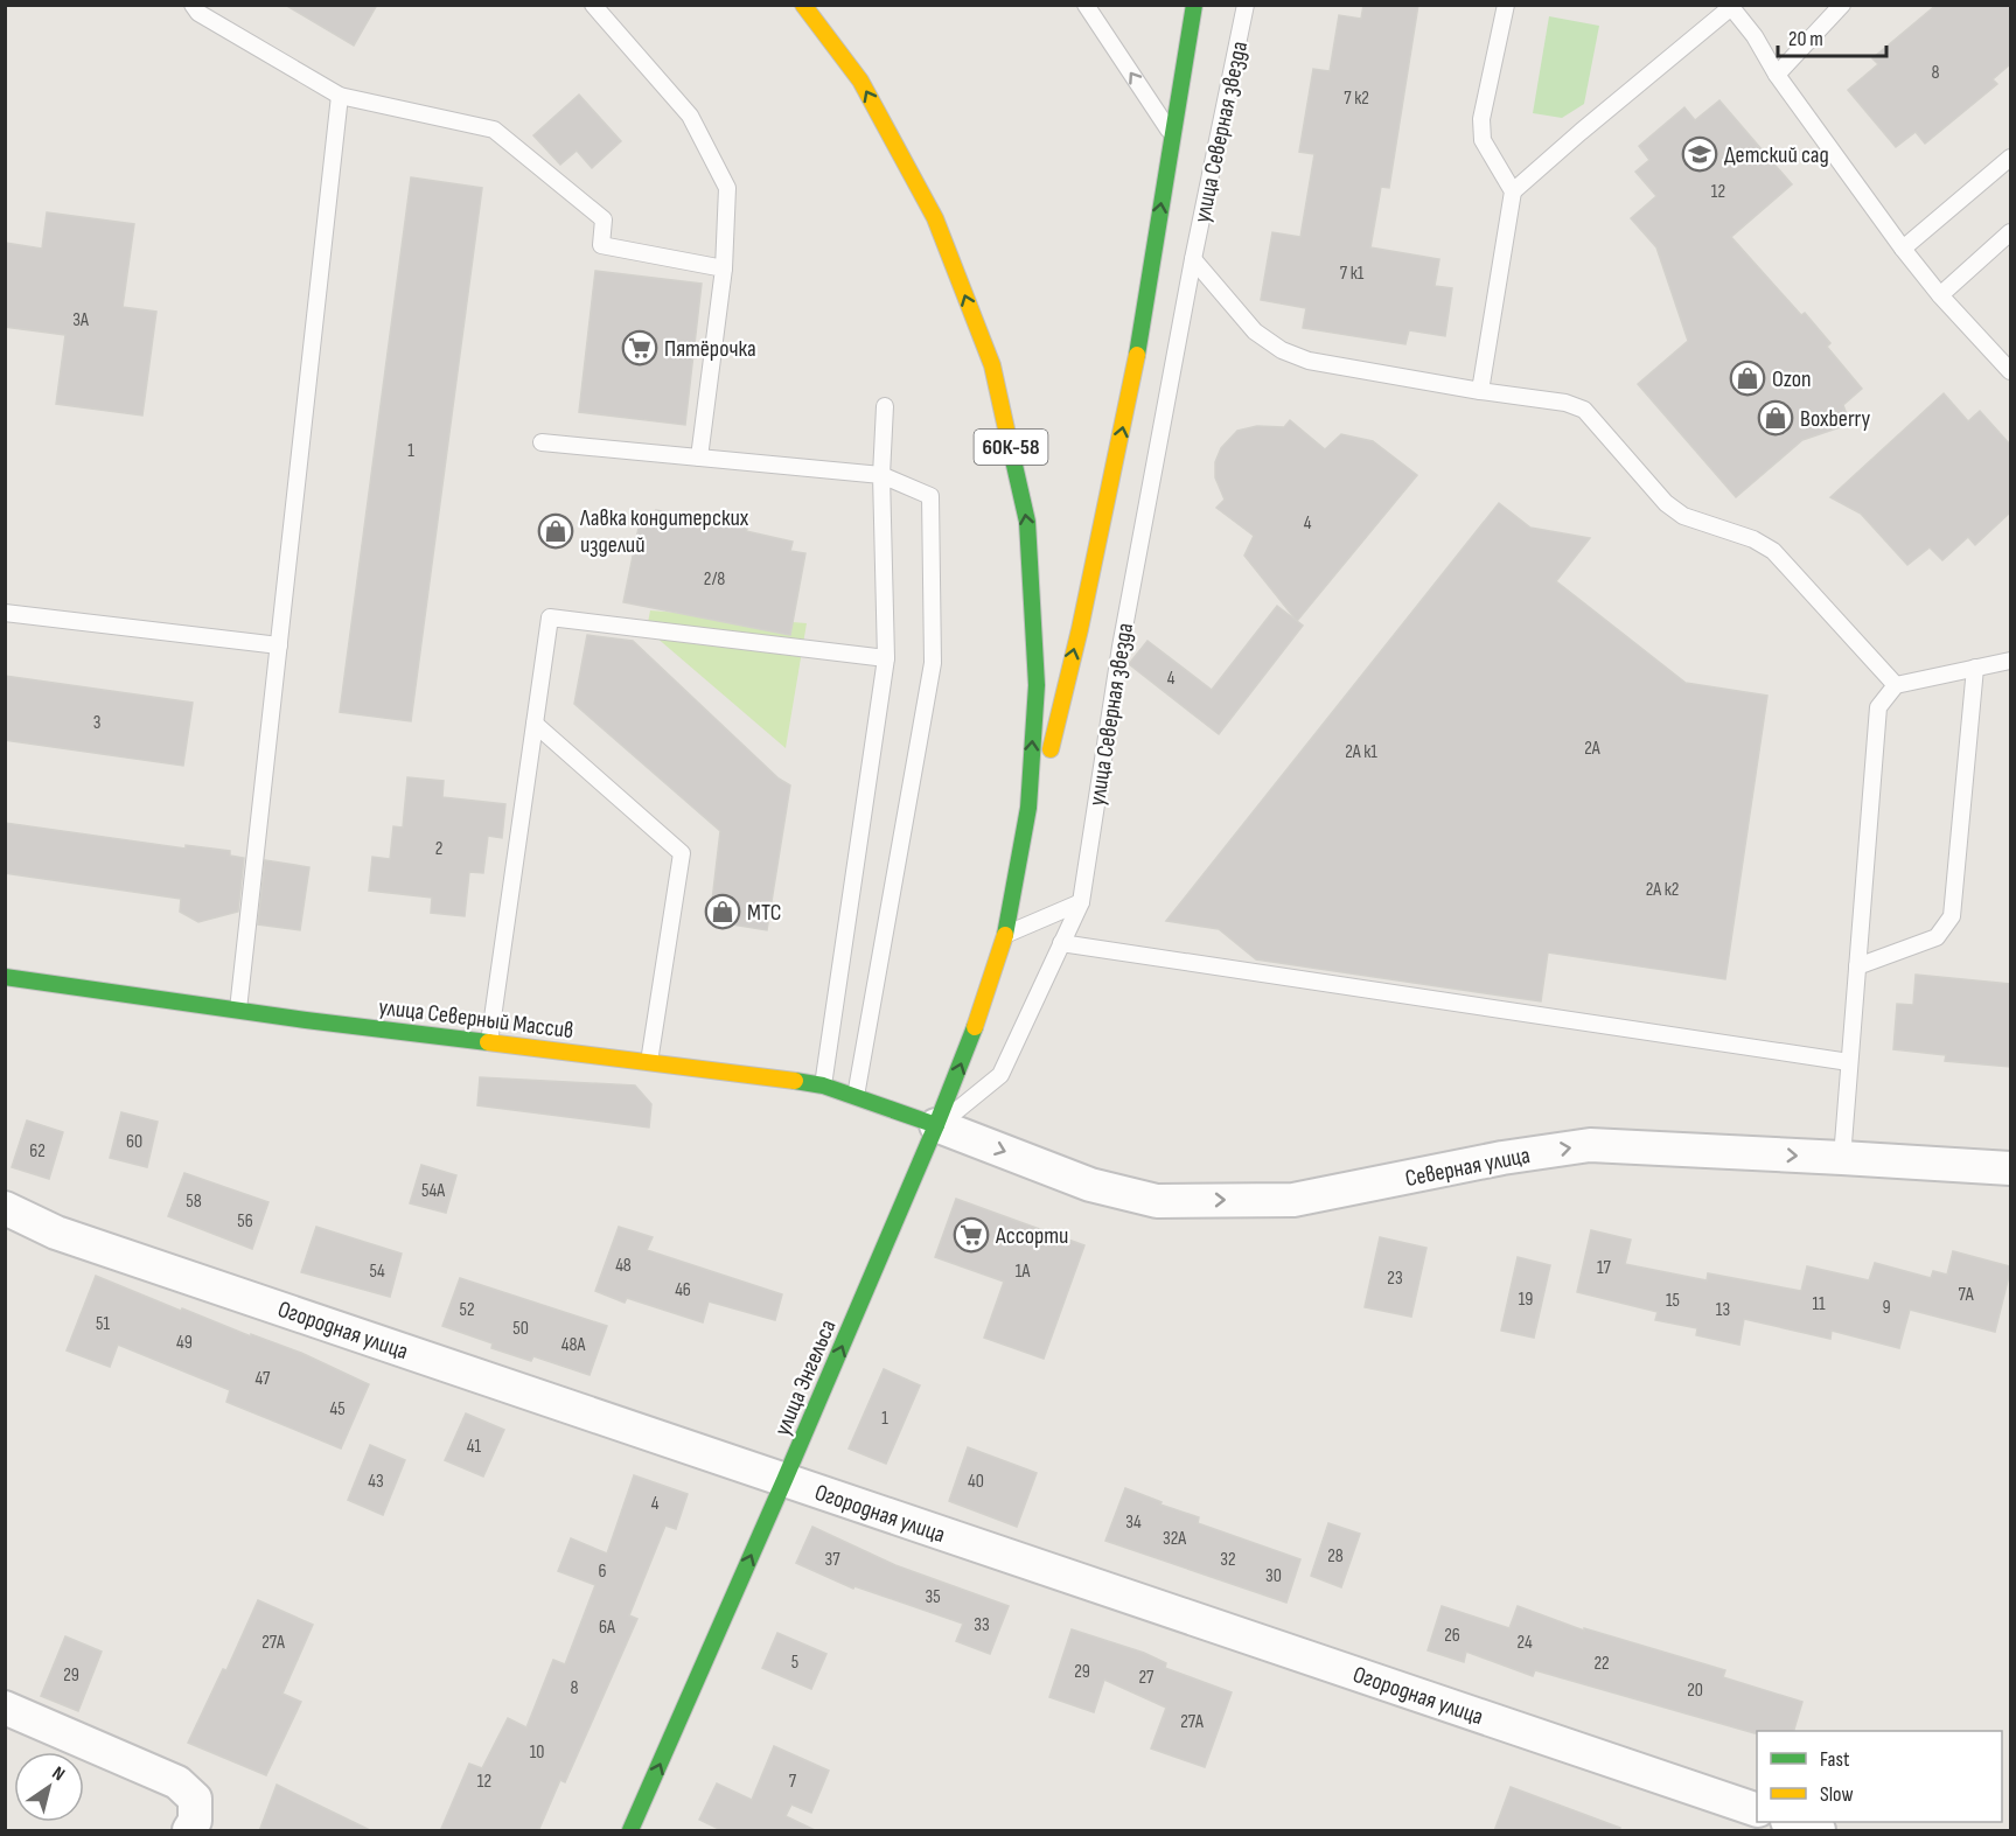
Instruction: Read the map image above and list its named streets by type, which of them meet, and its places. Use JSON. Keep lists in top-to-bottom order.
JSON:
{
  "streets": {
    "main road": ["60К-58", "улица Северный Массив", "улица Энгельса"],
    "street": ["Северная улица", "Огородная улица"],
    "lane": ["улица Северная звезда"]
  },
  "crossings": [
    ["улица Северная звезда", "улица Северный Массив"],
    ["улица Северная звезда", "Северная улица"],
    ["улица Северная звезда", "улица Энгельса"],
    ["60К-58", "улица Энгельса"],
    ["улица Северный Массив", "Северная улица"],
    ["улица Северный Массив", "улица Энгельса"],
    ["Северная улица", "улица Энгельса"],
    ["Огородная улица", "улица Энгельса"]
  ],
  "one_way": ["Северная улица", "улица Энгельса"],
  "places": {
    "school or university": ["Детский сад"],
    "supermarket": ["Пятёрочка", "Ассорти"],
    "shop": [
      "Ozon",
      "Boxberry",
      "Лавка кондитерских изделий",
      "МТС"
    ]
  },
  "house_numbers": [
    "8",
    "7 к2",
    "12",
    "7 к1",
    "3А",
    "1",
    "4",
    "2/8",
    "4",
    "3",
    "2А",
    "2А к1",
    "2",
    "2А к2",
    "60",
    "62",
    "54А",
    "58",
    "56",
    "48",
    "17",
    "54",
    "1А",
    "23",
    "46",
    "7А",
    "19",
    "15",
    "11",
    "9",
    "52",
    "13",
    "51",
    "50",
    "49",
    "48А",
    "47",
    "45",
    "1",
    "41",
    "43",
    "40",
    "4",
    "34",
    "32А",
    "28",
    "37",
    "32",
    "6",
    "30",
    "35",
    "33",
    "6А",
    "26",
    "27А",
    "24",
    "5",
    "22",
    "29",
    "29",
    "27",
    "8",
    "20",
    "27А",
    "10",
    "12",
    "7"
  ],
  "legend": ["Fast", "Slow"],
  "scale_bar": "20 m",
  "north": "top right"
}
